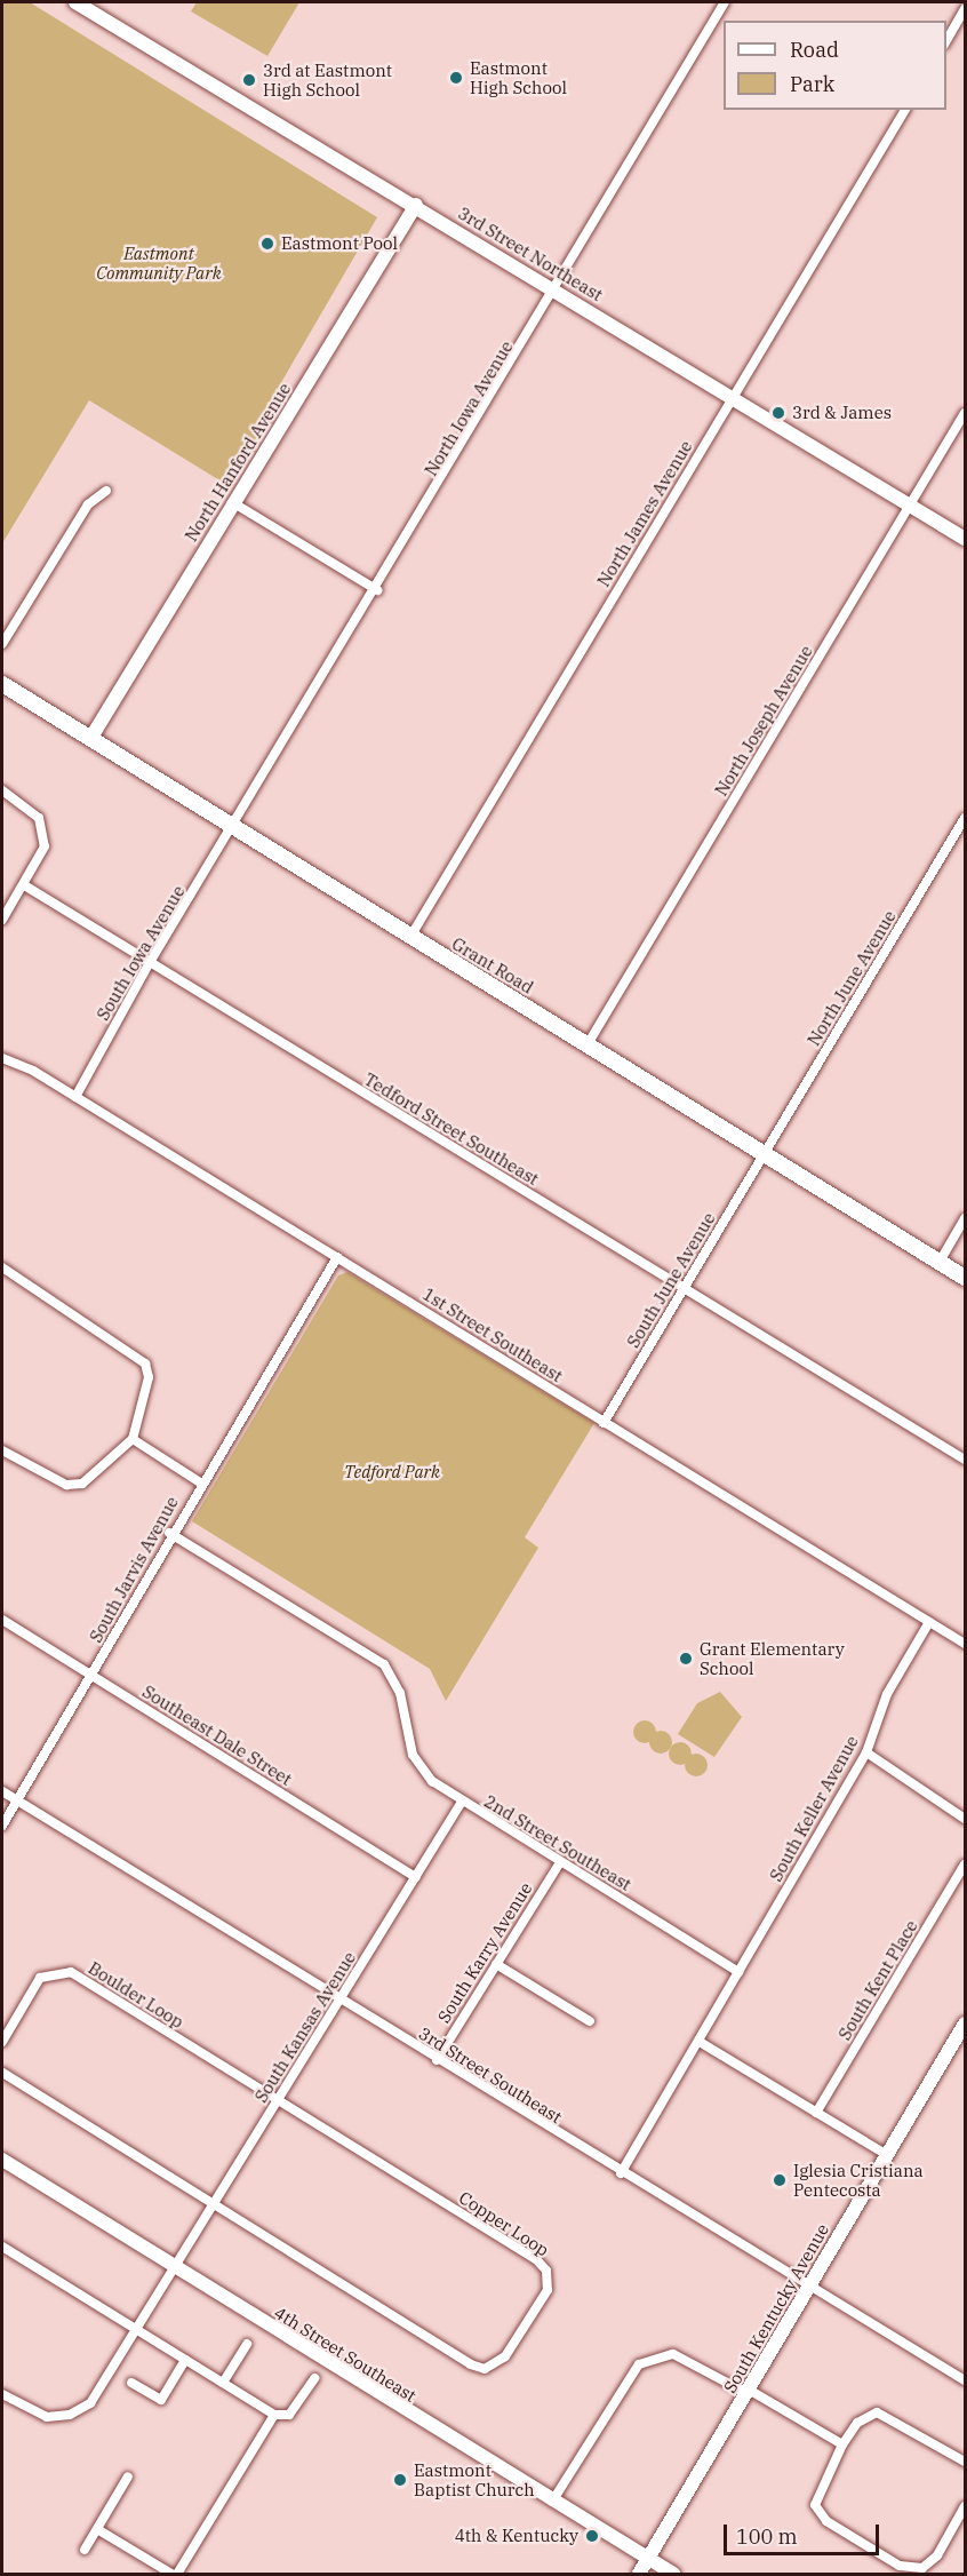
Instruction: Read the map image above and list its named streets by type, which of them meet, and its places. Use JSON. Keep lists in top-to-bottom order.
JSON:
{
  "streets": {
    "main road": ["Grant Road"],
    "street": [
      "3rd Street Northeast",
      "North Iowa Avenue",
      "North Hanford Avenue",
      "North James Avenue",
      "North Joseph Avenue",
      "South Iowa Avenue",
      "North June Avenue",
      "Tedford Street Southeast",
      "South June Avenue",
      "1st Street Southeast",
      "South Jarvis Avenue",
      "Southeast Dale Street",
      "South Keller Avenue",
      "2nd Street Southeast",
      "South Karry Avenue",
      "South Kent Place",
      "Boulder Loop",
      "South Kansas Avenue",
      "3rd Street Southeast",
      "Copper Loop",
      "South Kentucky Avenue",
      "4th Street Southeast"
    ]
  },
  "crossings": [
    ["3rd Street Northeast", "North Iowa Avenue"],
    ["3rd Street Northeast", "North Hanford Avenue"],
    ["3rd Street Northeast", "North James Avenue"],
    ["3rd Street Northeast", "North Joseph Avenue"],
    ["North Iowa Avenue", "South Iowa Avenue"],
    ["North Iowa Avenue", "Grant Road"],
    ["North Hanford Avenue", "Grant Road"],
    ["North James Avenue", "Grant Road"],
    ["North Joseph Avenue", "Grant Road"],
    ["South Iowa Avenue", "Grant Road"],
    ["South Iowa Avenue", "Tedford Street Southeast"],
    ["South Iowa Avenue", "1st Street Southeast"],
    ["Grant Road", "North June Avenue"],
    ["Grant Road", "South June Avenue"],
    ["North June Avenue", "South June Avenue"],
    ["Tedford Street Southeast", "South June Avenue"],
    ["South June Avenue", "1st Street Southeast"],
    ["1st Street Southeast", "South Jarvis Avenue"],
    ["1st Street Southeast", "South Keller Avenue"],
    ["South Jarvis Avenue", "Southeast Dale Street"],
    ["South Jarvis Avenue", "2nd Street Southeast"],
    ["South Jarvis Avenue", "3rd Street Southeast"],
    ["Southeast Dale Street", "South Kansas Avenue"],
    ["South Keller Avenue", "2nd Street Southeast"],
    ["2nd Street Southeast", "South Karry Avenue"],
    ["2nd Street Southeast", "South Kansas Avenue"],
    ["South Karry Avenue", "3rd Street Southeast"],
    ["Boulder Loop", "South Kansas Avenue"],
    ["Boulder Loop", "Copper Loop"],
    ["South Kansas Avenue", "3rd Street Southeast"],
    ["South Kansas Avenue", "Copper Loop"],
    ["South Kansas Avenue", "4th Street Southeast"],
    ["3rd Street Southeast", "South Kentucky Avenue"],
    ["South Kentucky Avenue", "4th Street Southeast"]
  ],
  "parks": ["Eastmont Community Park", "Tedford Park"],
  "places": [
    "Eastmont High School",
    "3rd at Eastmont High School",
    "Eastmont Pool",
    "3rd & James",
    "Grant Elementary School",
    "Iglesia Cristiana Pentecosta",
    "Eastmont Baptist Church",
    "4th & Kentucky"
  ],
  "legend": ["Road", "Park"],
  "scale_bar": "100 m"
}
